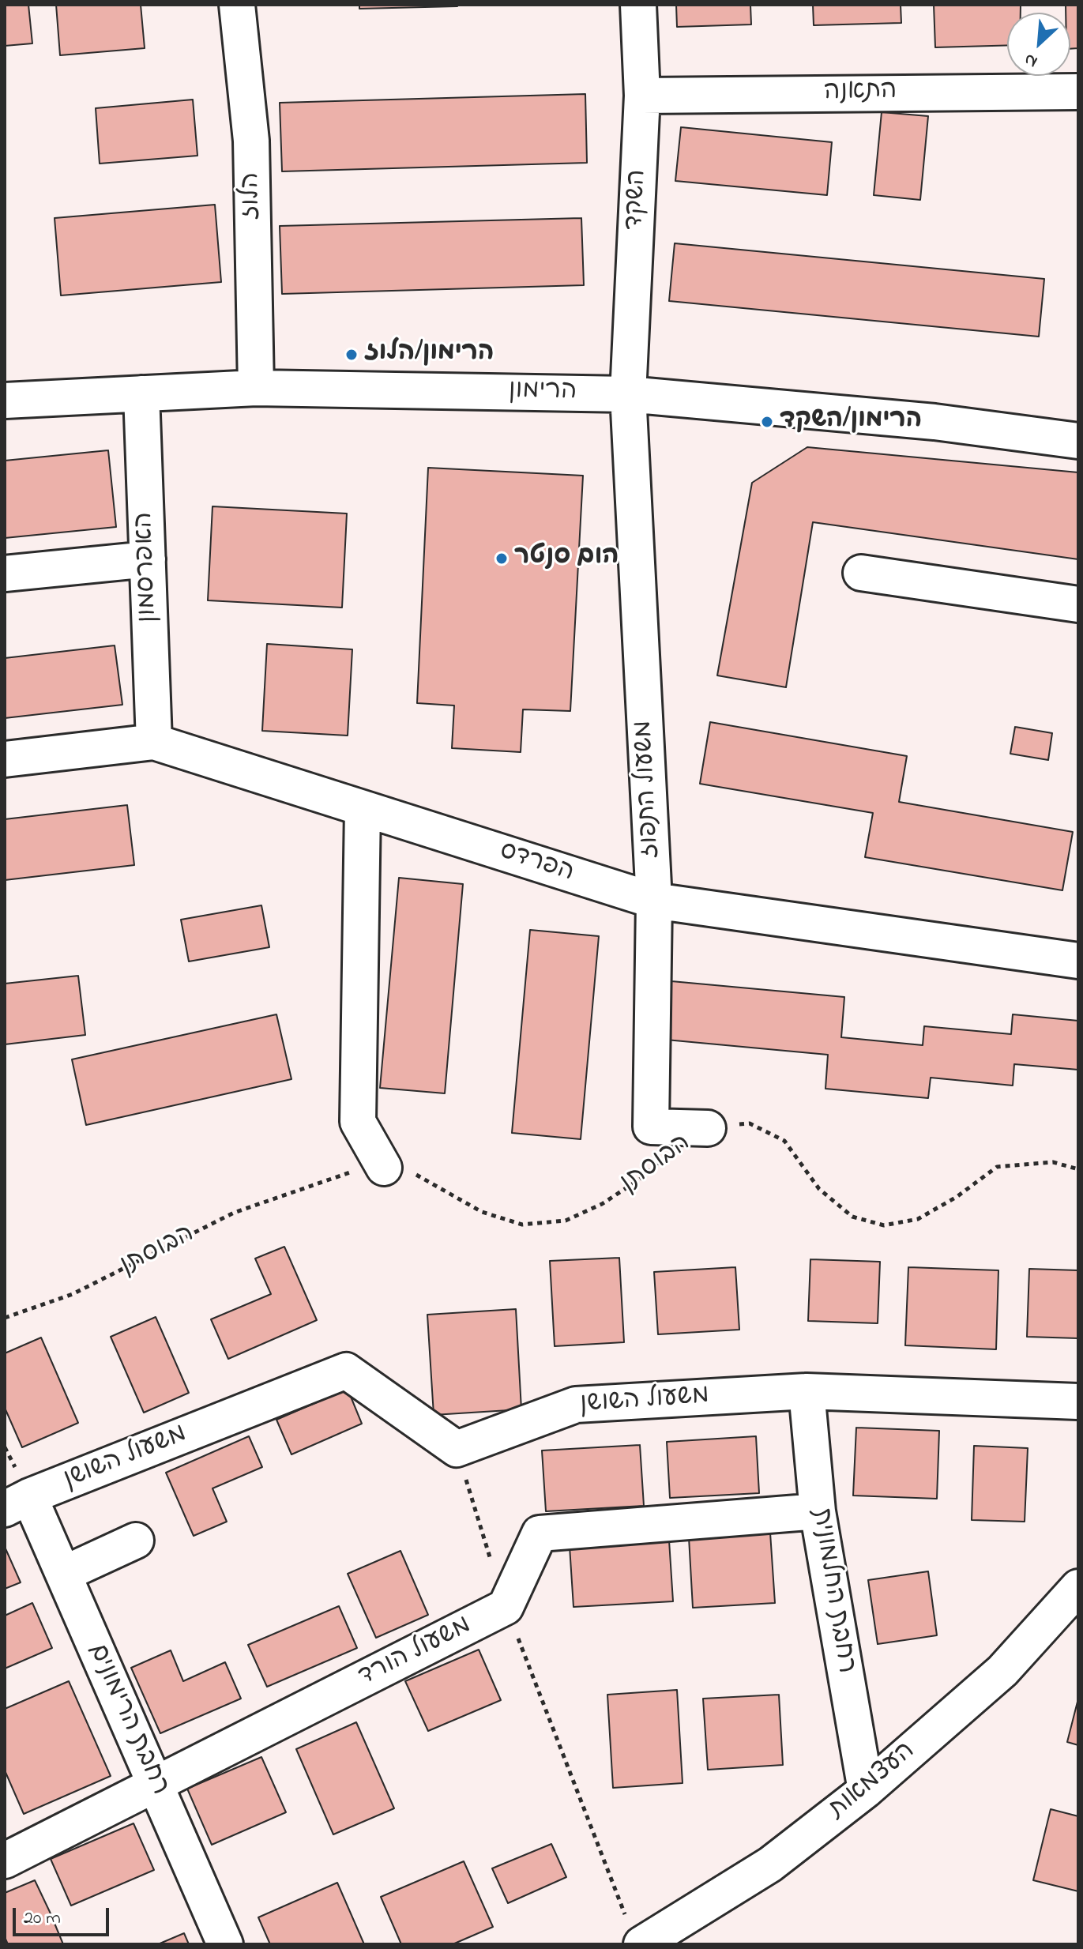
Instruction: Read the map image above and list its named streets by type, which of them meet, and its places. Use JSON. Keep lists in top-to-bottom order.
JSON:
{
  "streets": {
    "street": [
      "התאנה",
      "הלוז",
      "השקד",
      "הרימון",
      "האפרסמון",
      "משעול התפוז",
      "הפרדס",
      "משעול השושן",
      "רחבת החלמונית",
      "משעול הורד",
      "רחבת הרימונים",
      "העצמאות"
    ],
    "path": ["הבוסתן"]
  },
  "crossings": [
    ["התאנה", "השקד"],
    ["הלוז", "הרימון"],
    ["השקד", "הרימון"],
    ["השקד", "משעול התפוז"],
    ["הרימון", "האפרסמון"],
    ["הרימון", "משעול התפוז"],
    ["האפרסמון", "הפרדס"],
    ["משעול התפוז", "הפרדס"],
    ["משעול התפוז", "הבוסתן"],
    ["משעול השושן", "רחבת החלמונית"],
    ["משעול השושן", "רחבת הרימונים"],
    ["רחבת החלמונית", "העצמאות"],
    ["משעול הורד", "רחבת הרימונים"]
  ],
  "places": ["הרימון/הלוז", "הרימון/השקד", "הום סנטר"],
  "scale_bar": "20 m",
  "north": "bottom left"
}
